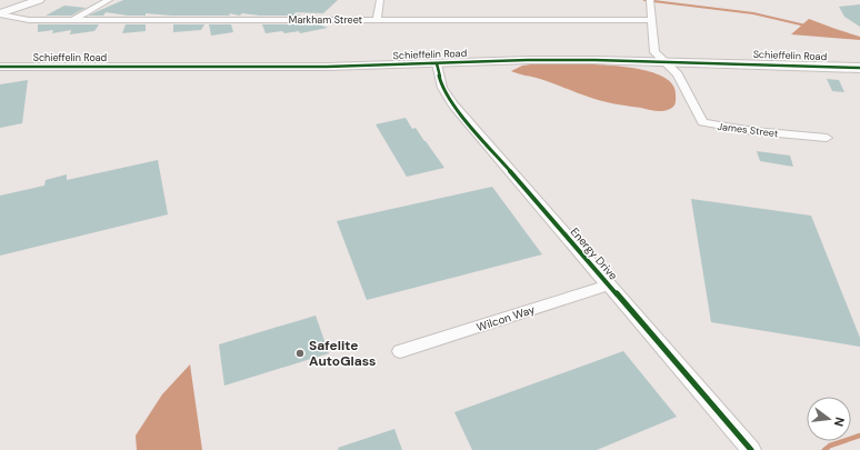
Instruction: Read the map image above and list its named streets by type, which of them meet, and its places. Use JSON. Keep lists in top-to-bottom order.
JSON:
{
  "streets": {
    "street": [
      "Markham Street",
      "Schieffelin Road",
      "James Street",
      "Energy Drive",
      "Wilcon Way"
    ]
  },
  "crossings": [
    ["Markham Street", "James Street"],
    ["Schieffelin Road", "James Street"],
    ["Schieffelin Road", "Energy Drive"],
    ["Energy Drive", "Wilcon Way"]
  ],
  "places": ["Safelite AutoGlass"],
  "north": "right"
}
